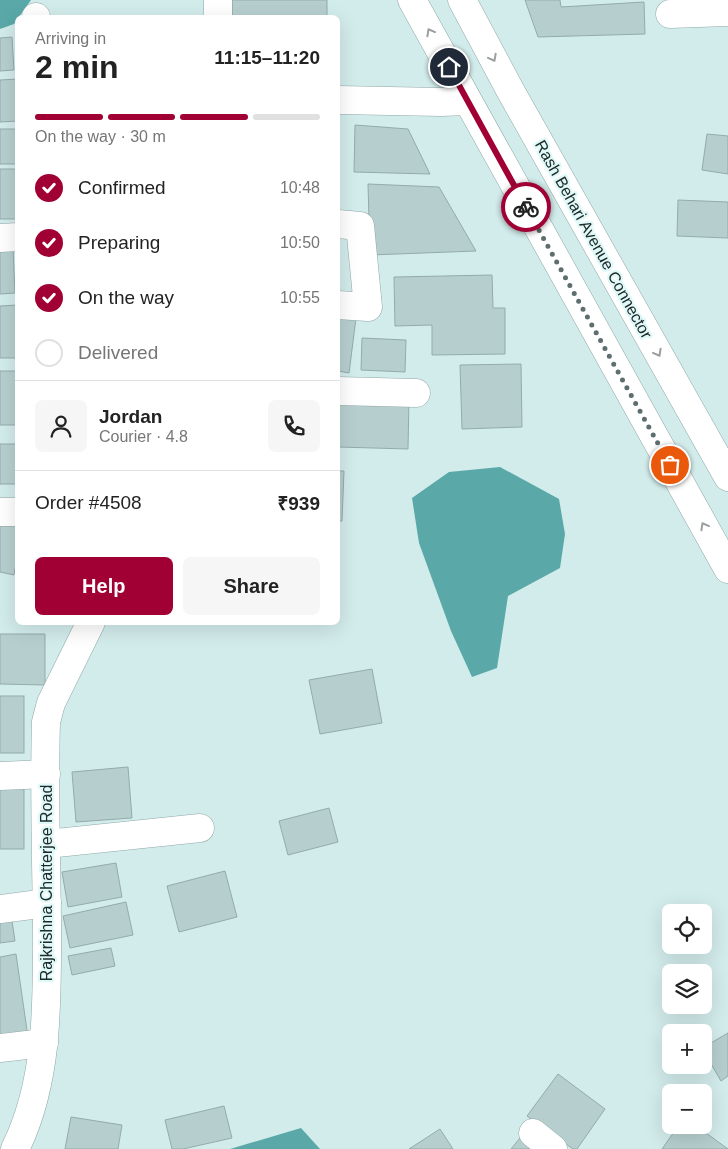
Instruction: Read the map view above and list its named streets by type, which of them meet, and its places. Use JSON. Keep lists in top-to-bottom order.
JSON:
{
  "streets": {
    "street": ["Rash Behari Avenue Connector", "Rajkrishna Chatterjee Road"]
  },
  "page": {
    "heading": ["2 min", "Arriving in", "11:15–11:20"],
    "panel": [
      "Jordan",
      "Courier · 4.8",
      "Order #4508",
      "₹939"
    ],
    "bar": "On the way · 30 m",
    "list": [
      ["Confirmed", "10:48"],
      ["Preparing", "10:50"],
      ["On the way", "10:55"],
      "Delivered"
    ],
    "buttons": ["Help", "Share"],
    "map_buttons": ["+", "−"]
  }
}
